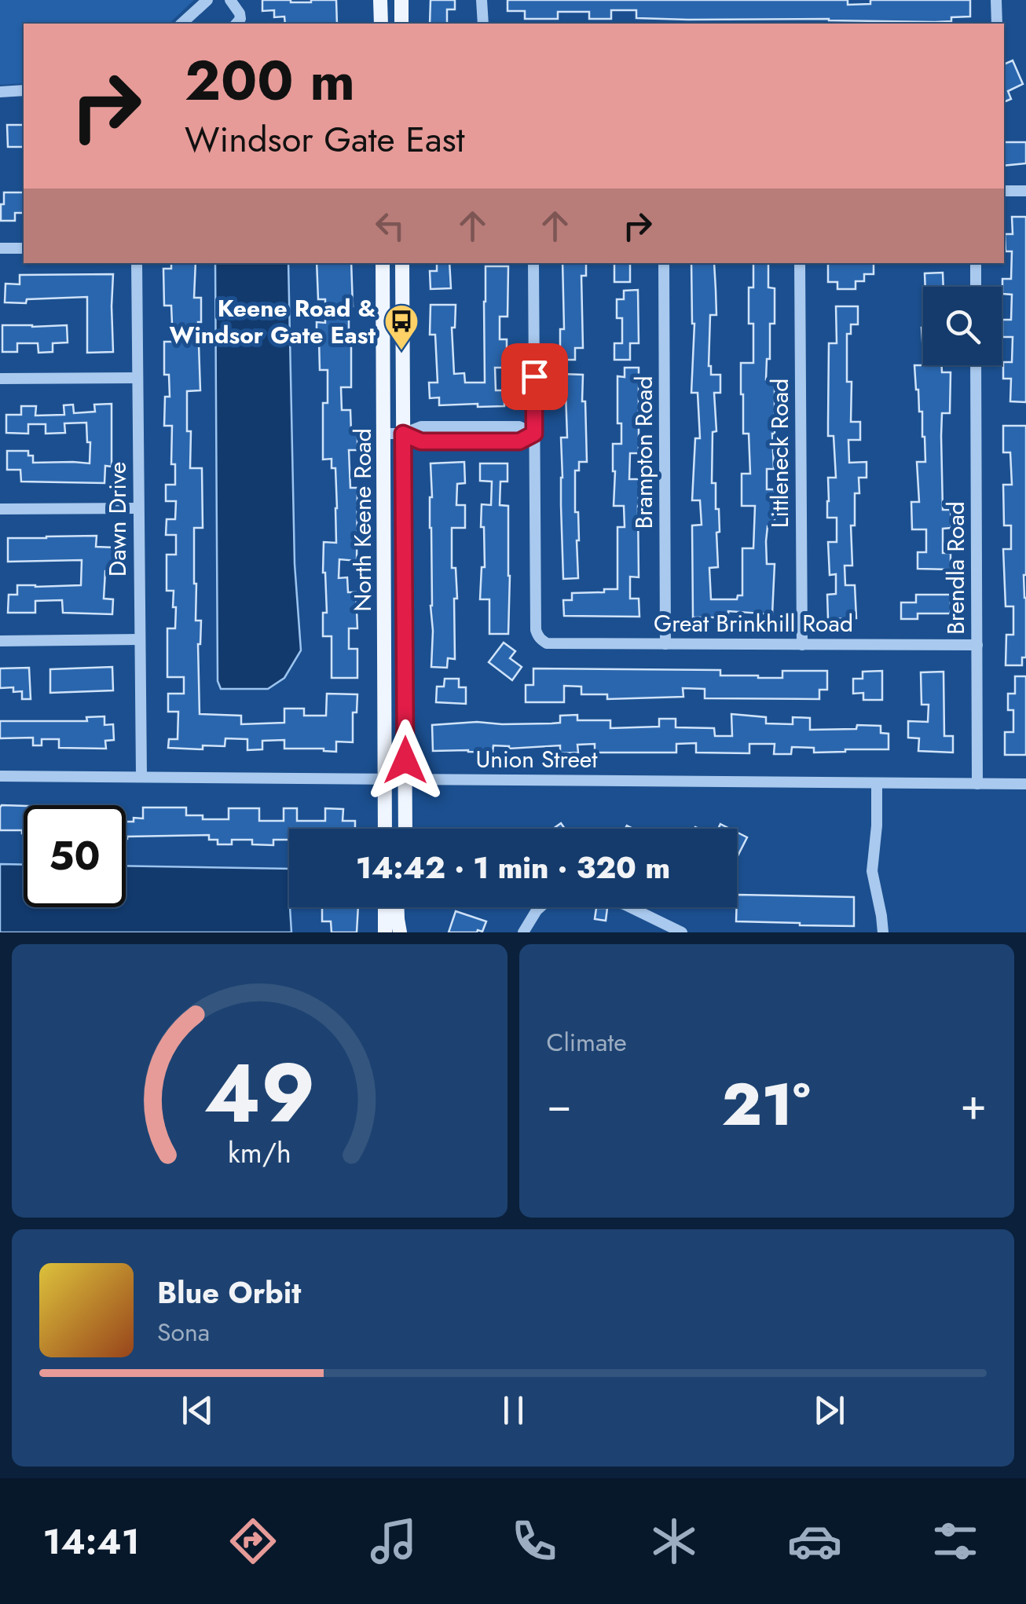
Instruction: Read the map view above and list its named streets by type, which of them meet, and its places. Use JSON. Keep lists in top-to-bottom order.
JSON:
{
  "streets": {
    "main road": ["North Keene Road"],
    "street": [
      "Brampton Road",
      "Littleneck Road",
      "Dawn Drive",
      "Brendla Road",
      "Great Brinkhill Road",
      "Union Street"
    ]
  },
  "crossings": [
    ["Brampton Road", "Great Brinkhill Road"],
    ["Littleneck Road", "Great Brinkhill Road"],
    ["Dawn Drive", "Union Street"],
    ["North Keene Road", "Union Street"],
    ["Brendla Road", "Great Brinkhill Road"],
    ["Brendla Road", "Union Street"]
  ],
  "places": {
    "bus stop": ["Keene Road & Windsor Gate East"]
  },
  "page": {
    "turn": ["200 m", "Windsor Gate East"],
    "limit": "50",
    "trip": "14:42 · 1 min · 320 m",
    "tile": "Climate",
    "heat": ["−", "21°", "+"],
    "song": ["Blue Orbit", "Sona"],
    "tabs": "14:41",
    "gauge": ["49", "km/h"]
  }
}
